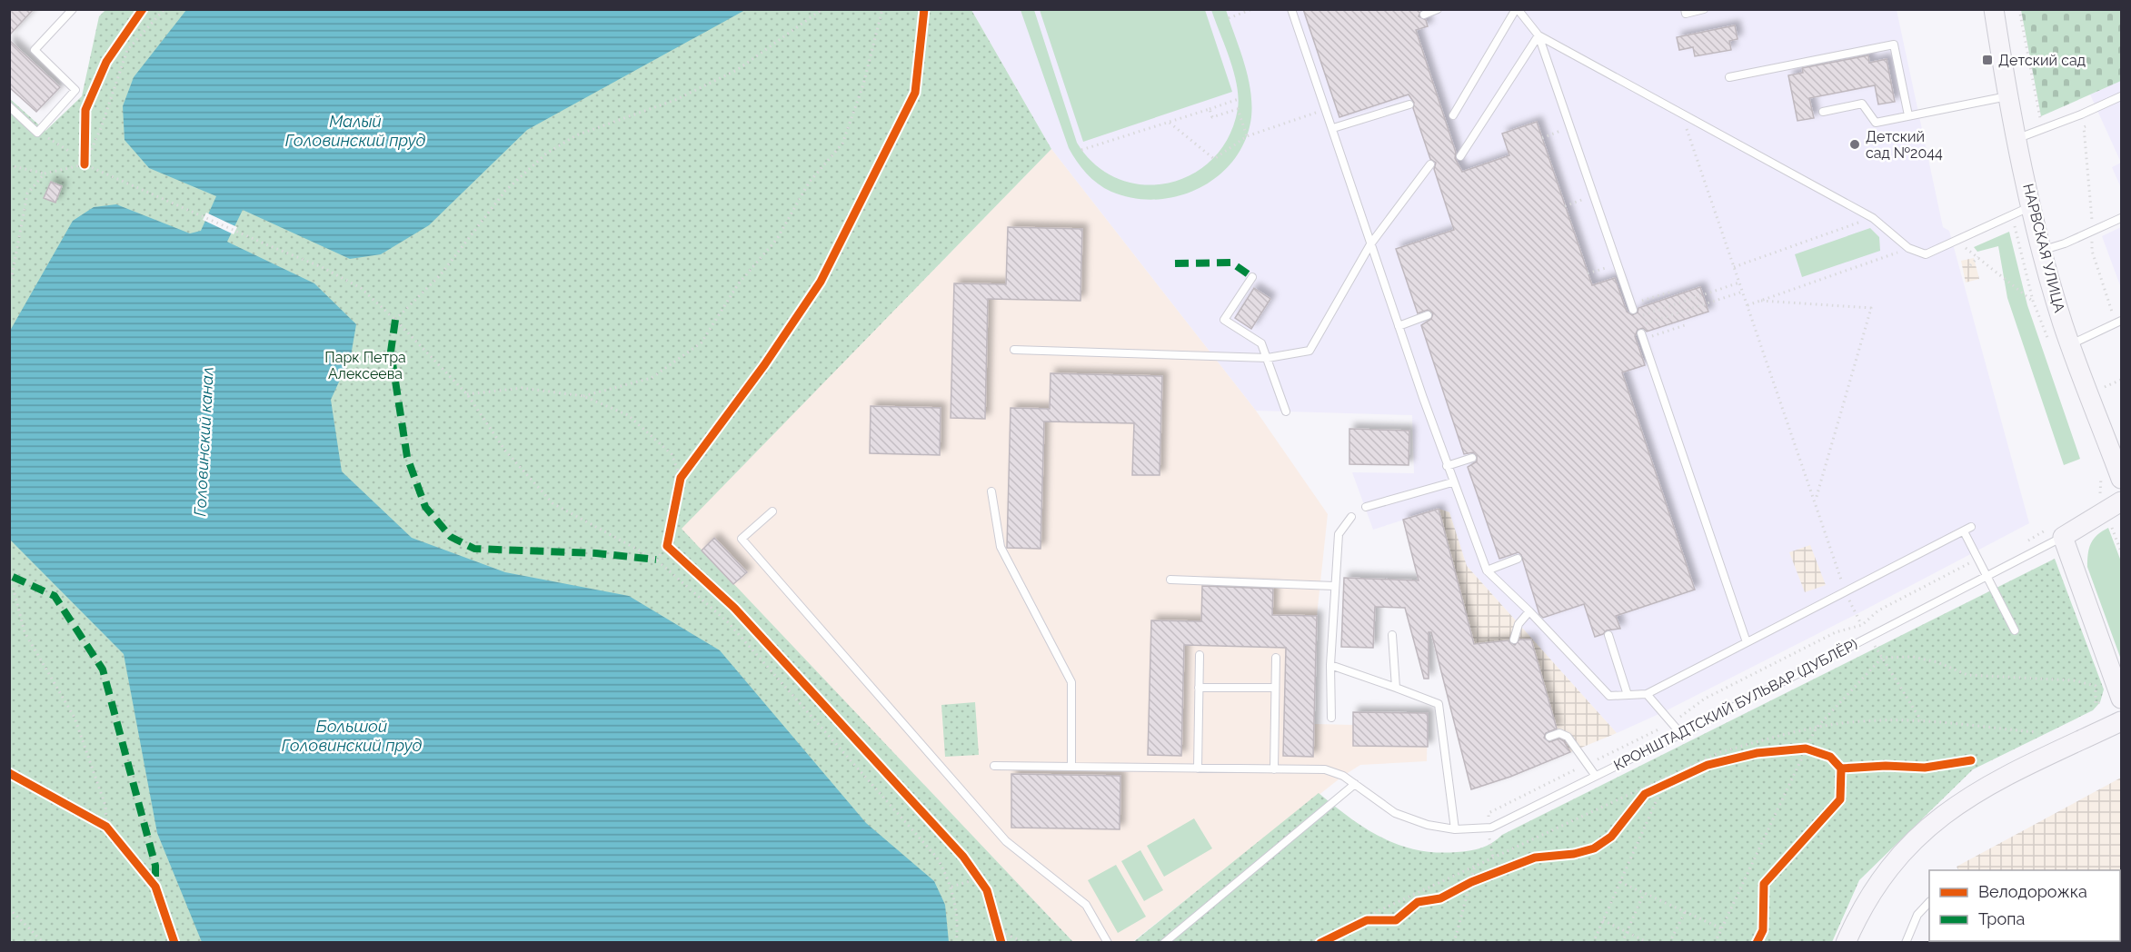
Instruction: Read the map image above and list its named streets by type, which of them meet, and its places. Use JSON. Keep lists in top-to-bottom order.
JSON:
{
  "streets": {
    "street": ["НАРВСКАЯ УЛИЦА", "КРОНШТАДТСКИЙ БУЛЬВАР (ДУБЛЁР)"]
  },
  "water": ["Малый Головинский пруд", "Головинский канал", "Большой Головинский пруд"],
  "parks": ["Парк Петра Алексеева"],
  "places": {
    "transit": ["Детский сад"],
    "other": ["Детский сад №2044"]
  },
  "legend": ["Велодорожка", "Тропа"]
}
